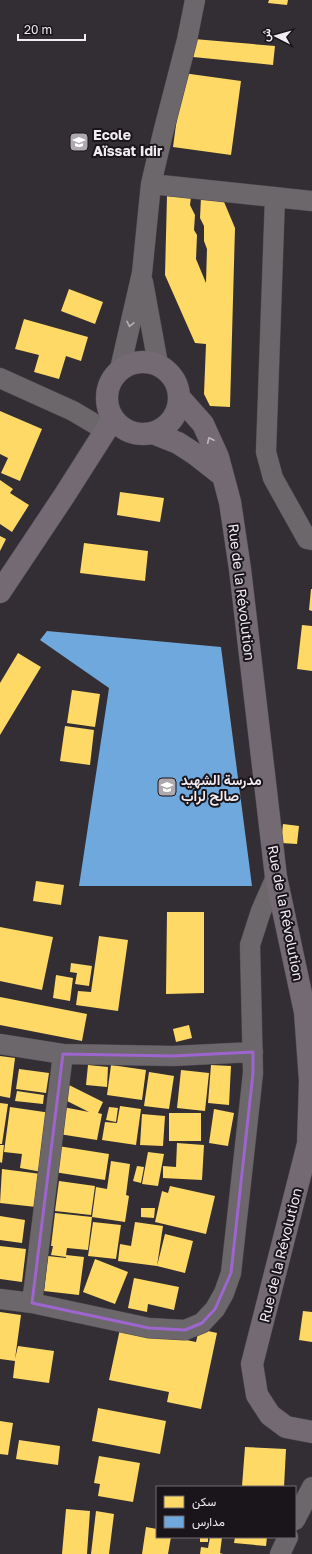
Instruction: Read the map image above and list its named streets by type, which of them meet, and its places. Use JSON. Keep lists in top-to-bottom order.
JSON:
{
  "streets": {
    "main road": ["Rue de la Révolution"]
  },
  "places": {
    "school or university": ["Ecole Aïssat Idir", "مدرسة الشهيد صالح لراب"]
  },
  "legend": ["سكن", "مدارس"],
  "scale_bar": "20 m",
  "north": "left"
}
